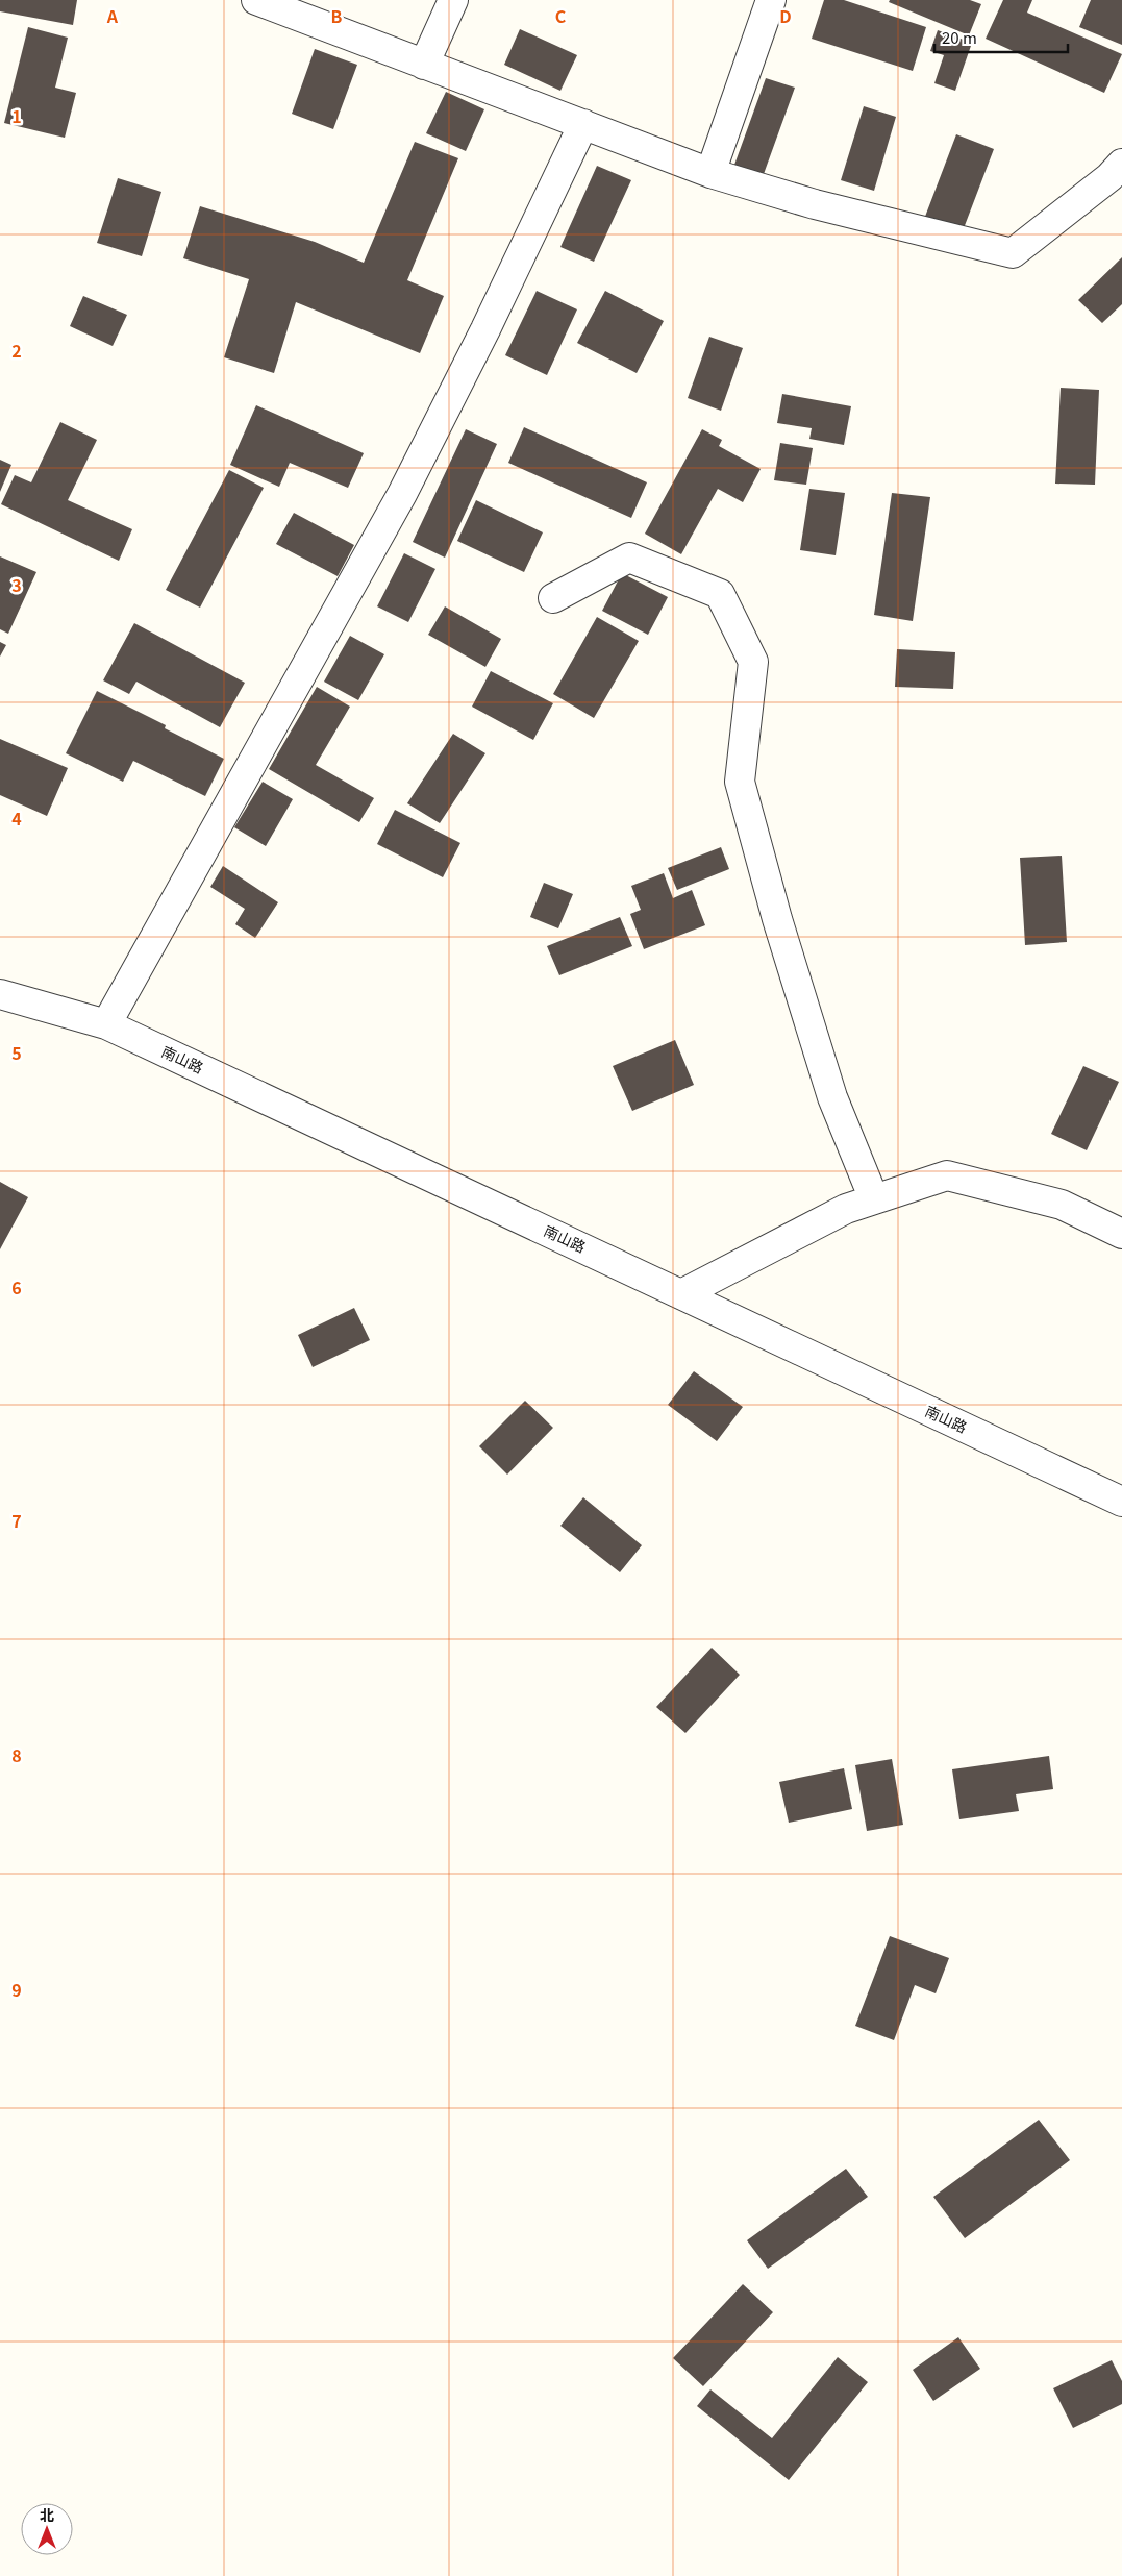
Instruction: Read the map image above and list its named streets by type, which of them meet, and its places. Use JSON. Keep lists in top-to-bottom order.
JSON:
{
  "streets": {
    "street": ["南山路"]
  },
  "scale_bar": "20 m",
  "north": "top",
  "grid": {
    "columns": [
      "A",
      "B",
      "C",
      "D"
    ],
    "rows": [
      "1",
      "2",
      "3",
      "4",
      "5",
      "6",
      "7",
      "8",
      "9"
    ]
  }
}
